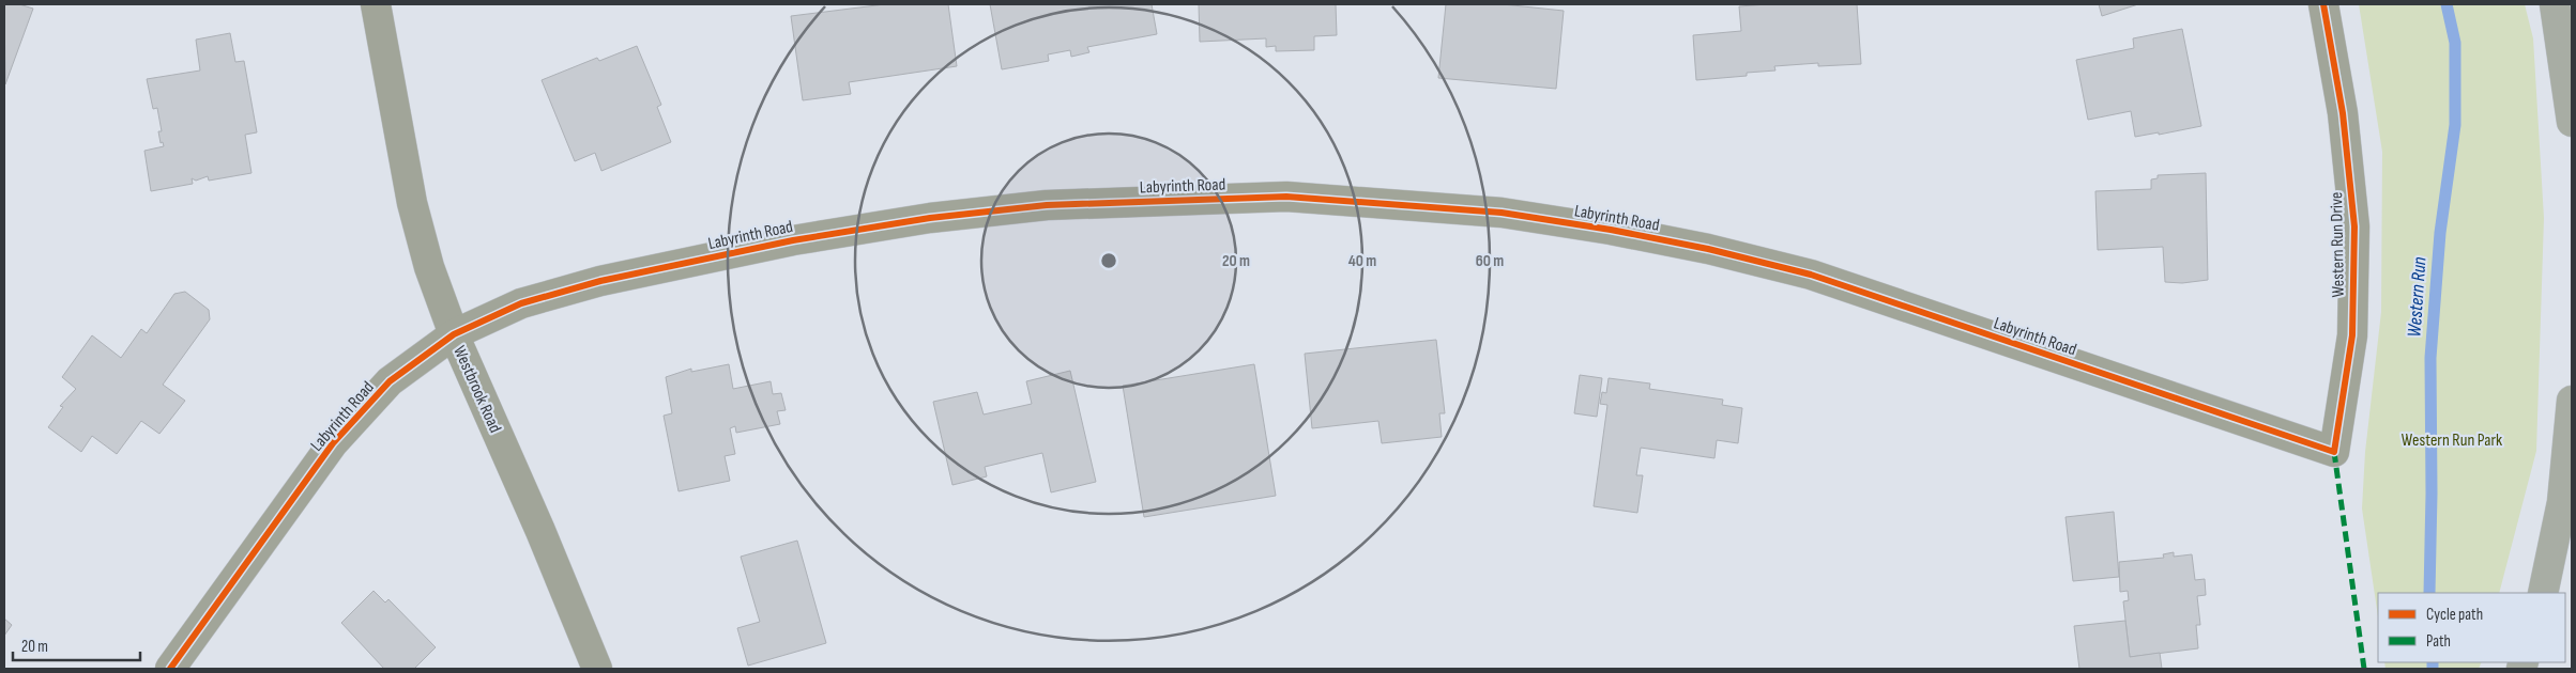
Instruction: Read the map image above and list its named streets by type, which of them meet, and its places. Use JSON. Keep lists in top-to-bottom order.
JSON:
{
  "streets": {
    "street": ["Labyrinth Road", "Western Run Drive", "Westbrook Road"]
  },
  "crossings": [
    ["Labyrinth Road", "Western Run Drive"],
    ["Labyrinth Road", "Westbrook Road"]
  ],
  "water": ["Western Run"],
  "parks": ["Western Run Park"],
  "legend": ["Cycle path", "Path"],
  "scale_bar": "20 m",
  "rings": ["20 m", "40 m", "60 m"]
}
